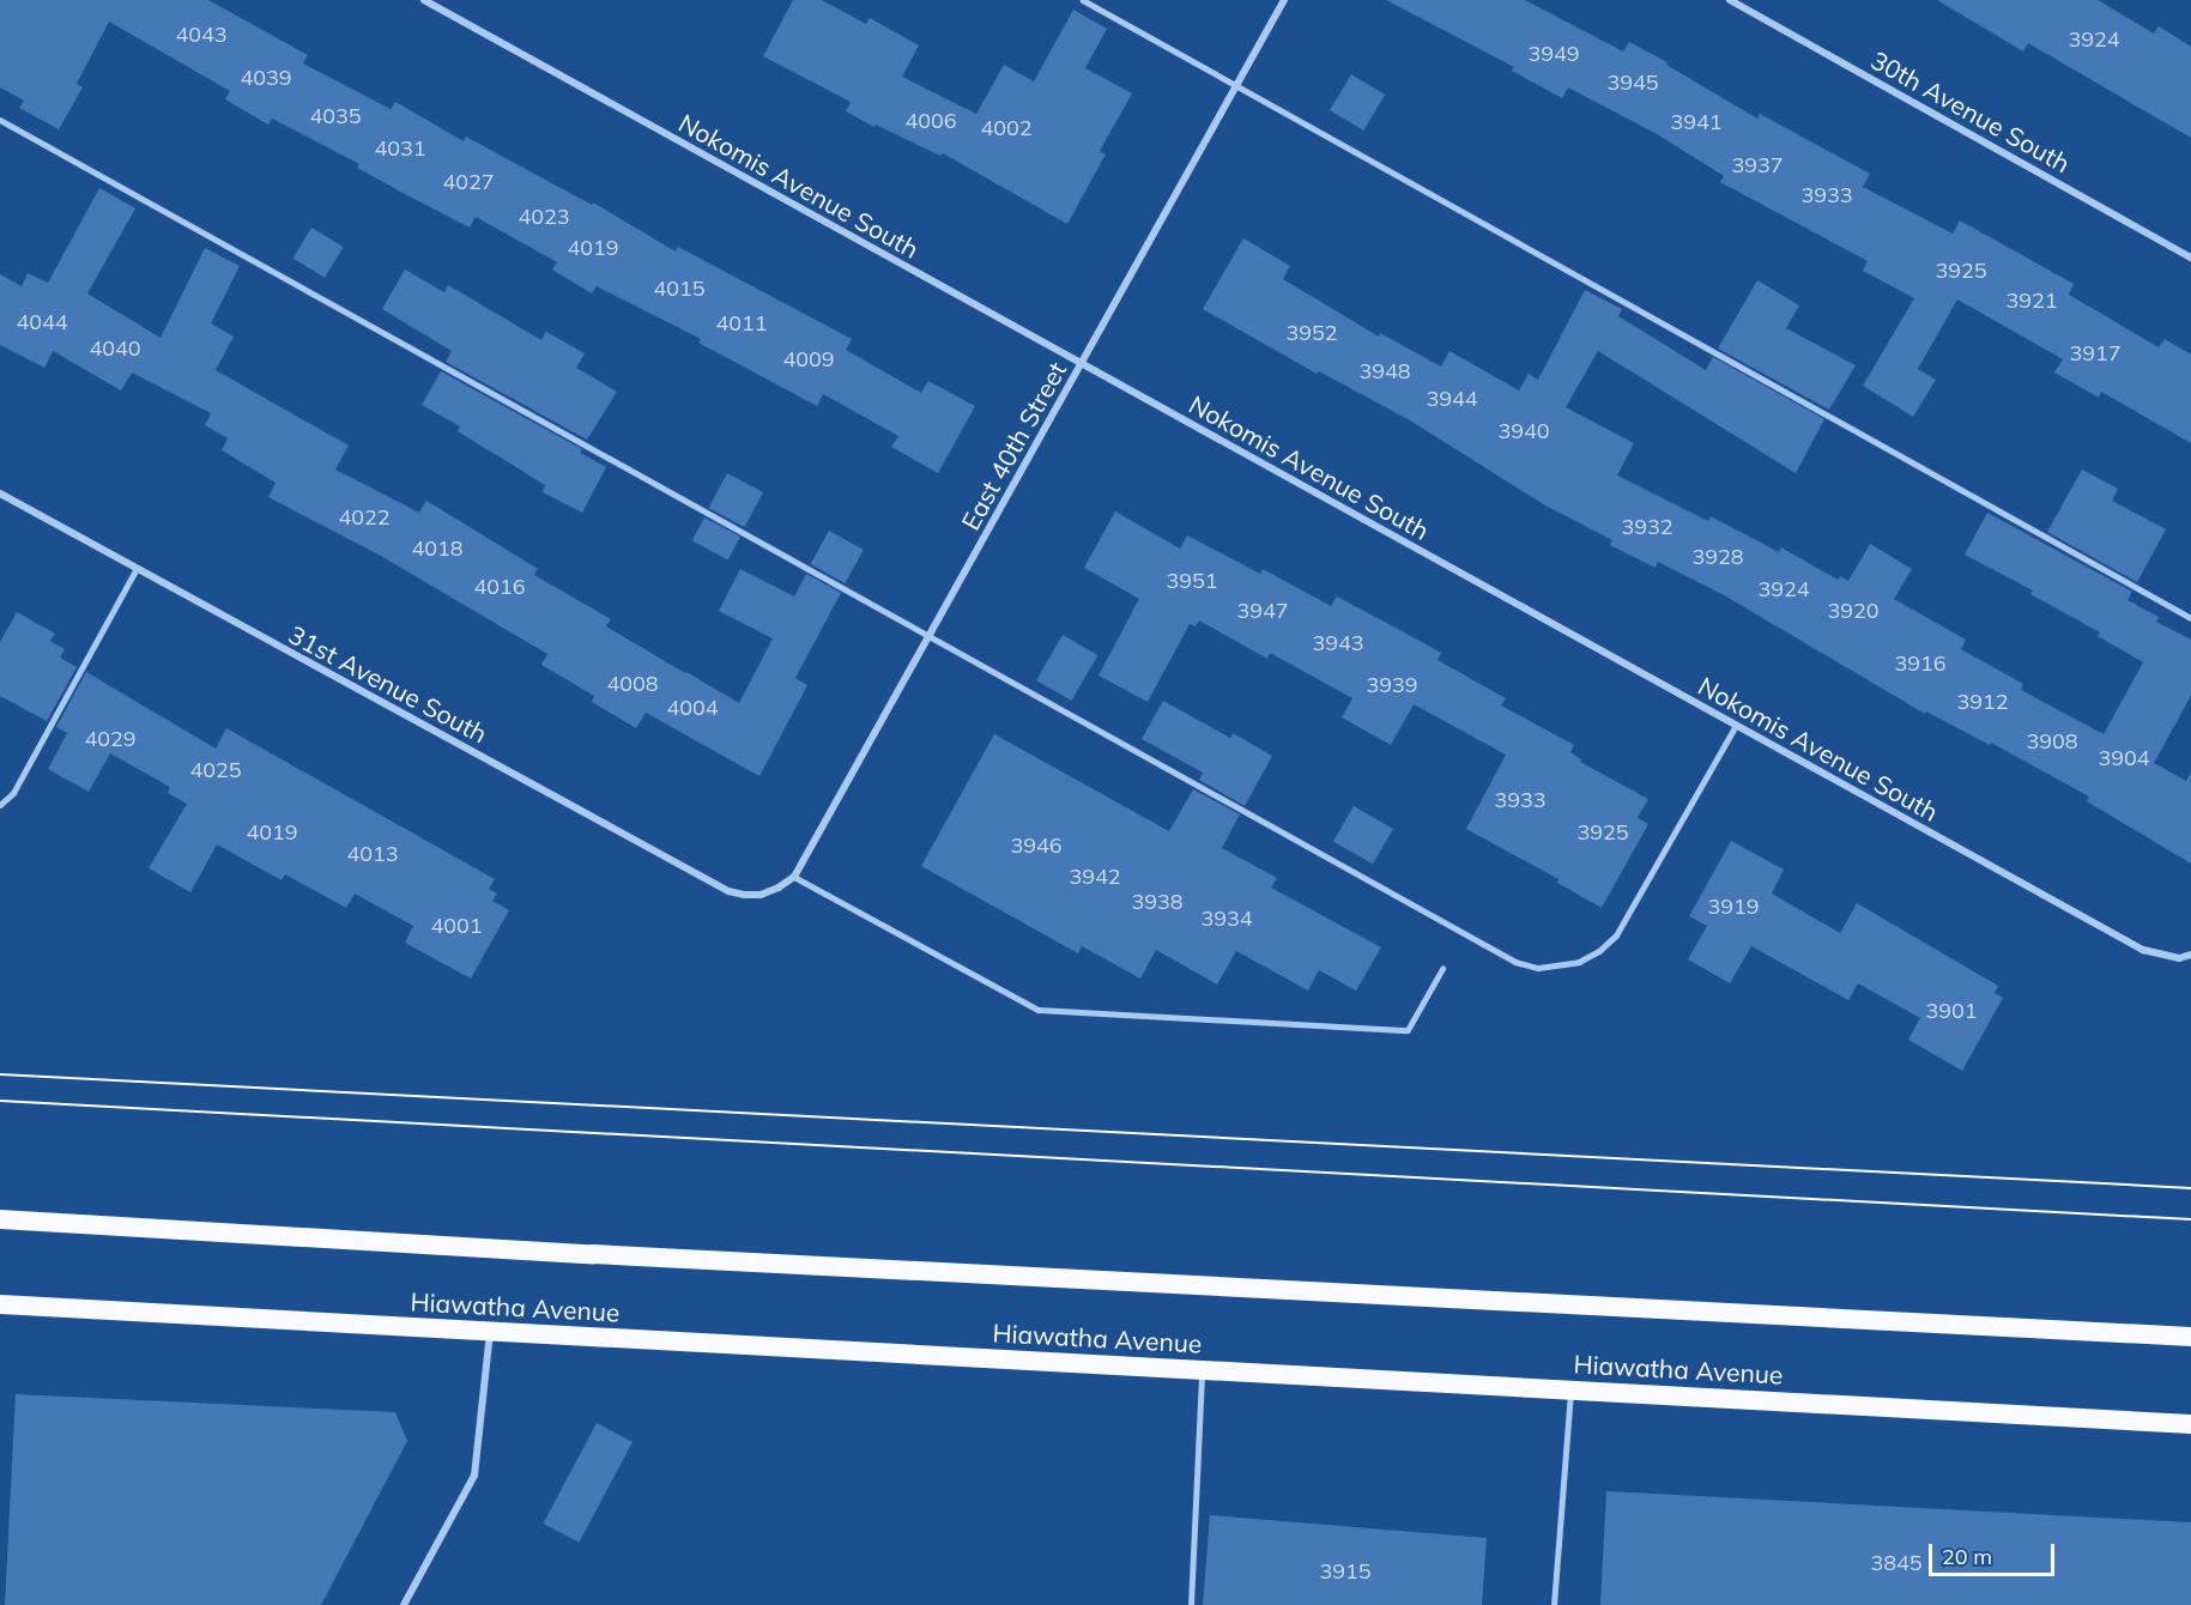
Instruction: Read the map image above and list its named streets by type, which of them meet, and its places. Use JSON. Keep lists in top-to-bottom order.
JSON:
{
  "streets": {
    "highway": ["Hiawatha Avenue"],
    "street": [
      "30th Avenue South",
      "Nokomis Avenue South",
      "East 40th Street",
      "31st Avenue South"
    ]
  },
  "crossings": [
    ["Nokomis Avenue South", "East 40th Street"],
    ["East 40th Street", "31st Avenue South"]
  ],
  "house_numbers": [
    "4043",
    "3924",
    "3949",
    "4039",
    "3945",
    "4035",
    "4006",
    "3941",
    "4002",
    "4031",
    "3937",
    "4027",
    "3933",
    "4023",
    "4019",
    "3925",
    "4015",
    "3921",
    "4044",
    "4011",
    "3952",
    "4040",
    "3917",
    "4009",
    "3948",
    "3944",
    "3940",
    "4022",
    "3932",
    "4018",
    "3928",
    "3951",
    "4016",
    "3924",
    "3947",
    "3920",
    "3943",
    "3916",
    "4008",
    "3939",
    "3912",
    "4004",
    "4029",
    "3908",
    "3904",
    "4025",
    "3933",
    "4019",
    "3925",
    "3946",
    "4013",
    "3942",
    "3938",
    "3919",
    "3934",
    "4001",
    "3901",
    "3845",
    "3915"
  ],
  "scale_bar": "20 m"
}
